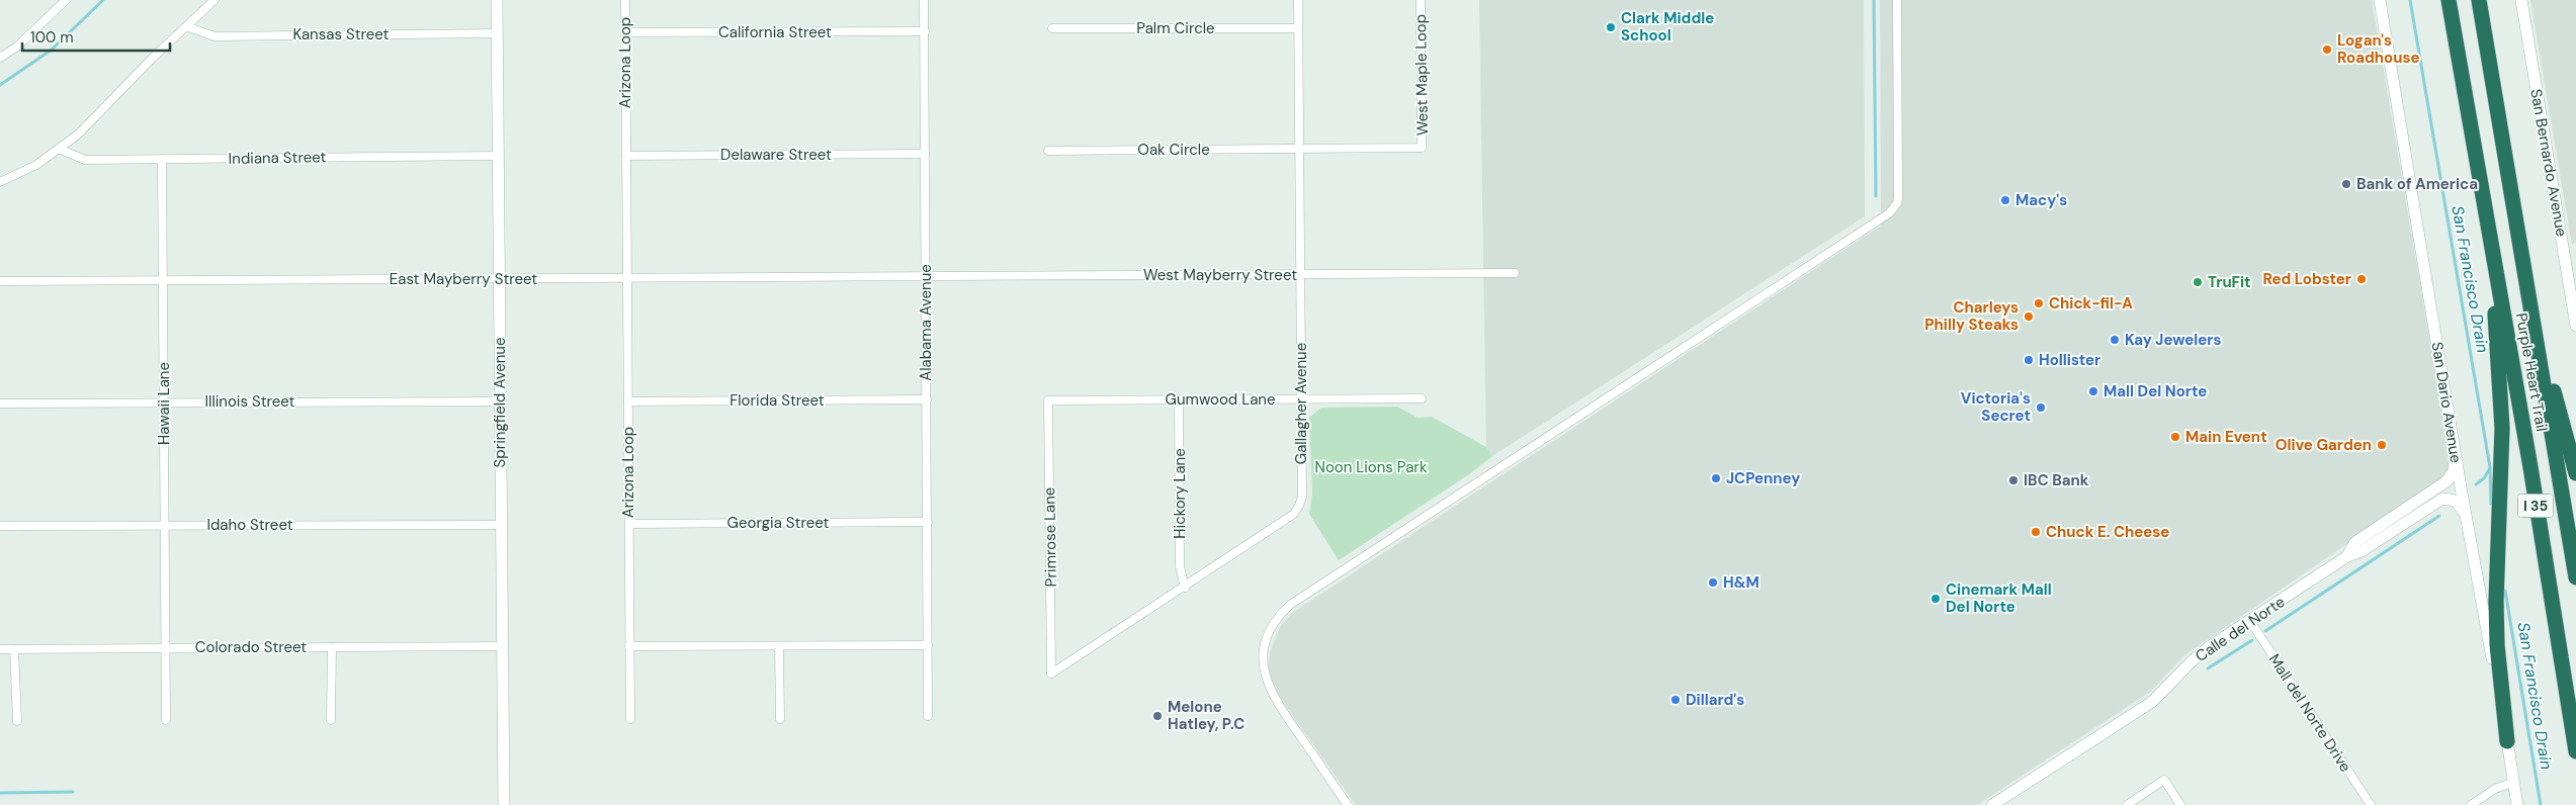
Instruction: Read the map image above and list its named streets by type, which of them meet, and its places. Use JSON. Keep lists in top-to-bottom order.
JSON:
{
  "streets": {
    "highway": ["Purple Heart Trail", "I 35"],
    "main road": [
      "San Bernardo Avenue",
      "Springfield Avenue",
      "San Dario Avenue",
      "Calle del Norte"
    ],
    "street": [
      "Palm Circle",
      "California Street",
      "Kansas Street",
      "Arizona Loop",
      "West Maple Loop",
      "Oak Circle",
      "Delaware Street",
      "Indiana Street",
      "West Mayberry Street",
      "East Mayberry Street",
      "Alabama Avenue",
      "Gumwood Lane",
      "Florida Street",
      "Illinois Street",
      "Hawaii Lane",
      "Gallagher Avenue",
      "Hickory Lane",
      "Georgia Street",
      "Idaho Street",
      "Primrose Lane",
      "Colorado Street",
      "Mall del Norte Drive"
    ]
  },
  "crossings": [
    ["Palm Circle", "Gallagher Avenue"],
    ["California Street", "Arizona Loop"],
    ["California Street", "Alabama Avenue"],
    ["Kansas Street", "Springfield Avenue"],
    ["Arizona Loop", "Delaware Street"],
    ["Arizona Loop", "East Mayberry Street"],
    ["Arizona Loop", "Florida Street"],
    ["Arizona Loop", "Georgia Street"],
    ["West Maple Loop", "Oak Circle"],
    ["West Maple Loop", "Gallagher Avenue"],
    ["Oak Circle", "Gallagher Avenue"],
    ["Delaware Street", "Alabama Avenue"],
    ["Indiana Street", "Springfield Avenue"],
    ["Indiana Street", "Hawaii Lane"],
    ["West Mayberry Street", "East Mayberry Street"],
    ["West Mayberry Street", "Alabama Avenue"],
    ["West Mayberry Street", "Gallagher Avenue"],
    ["East Mayberry Street", "Alabama Avenue"],
    ["East Mayberry Street", "Springfield Avenue"],
    ["East Mayberry Street", "Hawaii Lane"],
    ["Alabama Avenue", "Florida Street"],
    ["Alabama Avenue", "Georgia Street"],
    ["Gumwood Lane", "Gallagher Avenue"],
    ["Gumwood Lane", "Hickory Lane"],
    ["Gumwood Lane", "Primrose Lane"],
    ["Illinois Street", "Springfield Avenue"],
    ["Illinois Street", "Hawaii Lane"],
    ["Springfield Avenue", "Idaho Street"],
    ["Springfield Avenue", "Colorado Street"],
    ["San Dario Avenue", "Calle del Norte"],
    ["Hawaii Lane", "Idaho Street"],
    ["Hawaii Lane", "Colorado Street"],
    ["Gallagher Avenue", "Hickory Lane"],
    ["Gallagher Avenue", "Primrose Lane"],
    ["Calle del Norte", "Mall del Norte Drive"]
  ],
  "water": ["San Francisco Drain"],
  "parks": ["Noon Lions Park"],
  "places": [
    "Clark Middle School",
    "Logan's Roadhouse",
    "Bank of America",
    "Macy's",
    "Red Lobster",
    "TruFit",
    "Chick-fil-A",
    "Charleys Philly Steaks",
    "Kay Jewelers",
    "Hollister",
    "Mall Del Norte",
    "Victoria's Secret",
    "Main Event",
    "Olive Garden",
    "JCPenney",
    "IBC Bank",
    "Chuck E. Cheese",
    "H&M",
    "Cinemark Mall Del Norte",
    "Dillard's",
    "Melone Hatley, P.C"
  ],
  "scale_bar": "100 m"
}
